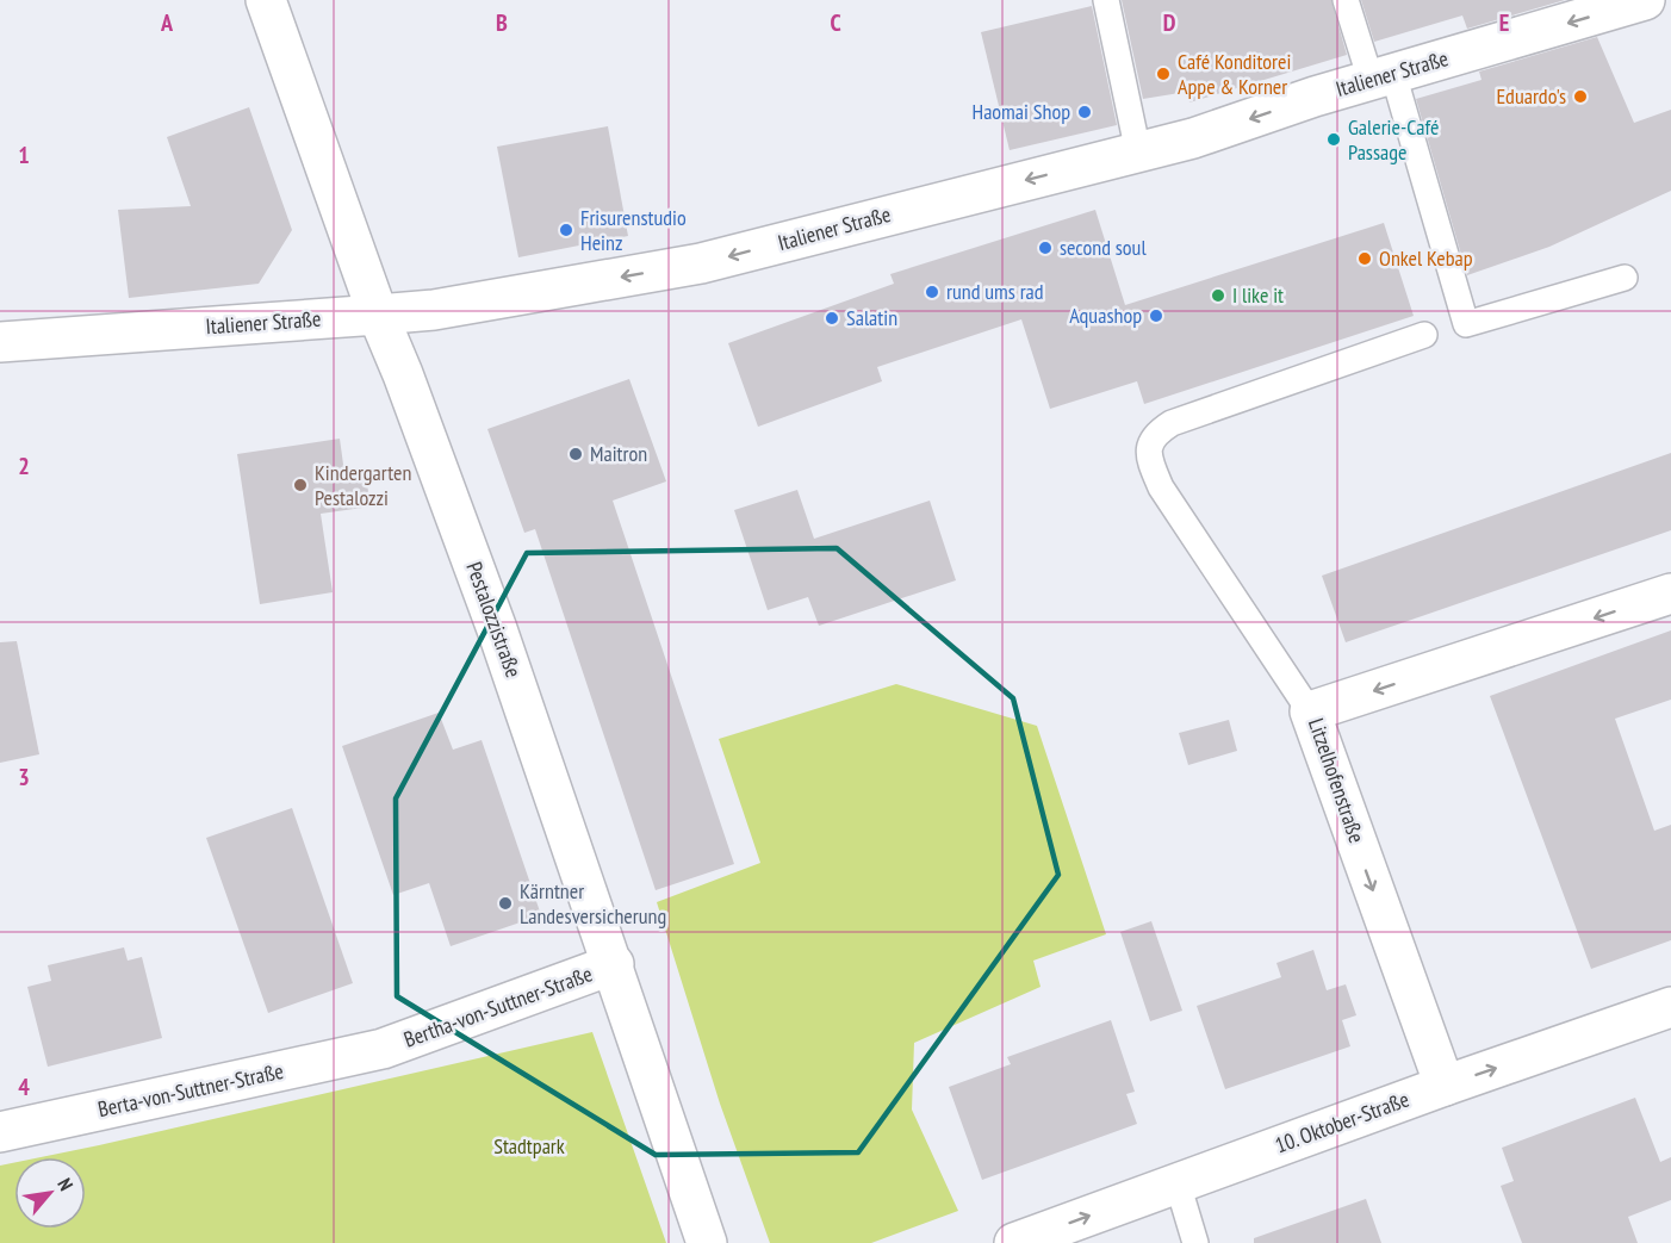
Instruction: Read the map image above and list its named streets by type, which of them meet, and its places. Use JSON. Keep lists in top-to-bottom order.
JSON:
{
  "streets": {
    "street": [
      "Italiener Straße",
      "Pestalozzistraße",
      "Litzelhofenstraße",
      "Bertha-von-Suttner-Straße",
      "Berta-von-Suttner-Straße",
      "10. Oktober-Straße"
    ]
  },
  "crossings": [
    ["Italiener Straße", "Pestalozzistraße"],
    ["Pestalozzistraße", "Bertha-von-Suttner-Straße"],
    ["Litzelhofenstraße", "10. Oktober-Straße"],
    ["Bertha-von-Suttner-Straße", "Berta-von-Suttner-Straße"]
  ],
  "one_way": ["Italiener Straße", "10. Oktober-Straße"],
  "parks": ["Stadtpark"],
  "places": [
    "Café Konditorei Appe & Korner",
    "Eduardo's",
    "Haomai Shop",
    "Galerie-Café Passage",
    "Frisurenstudio Heinz",
    "second soul",
    "Onkel Kebap",
    "rund ums rad",
    "I like it",
    "Aquashop",
    "Salatin",
    "Maitron",
    "Kindergarten Pestalozzi",
    "Kärntner Landesversicherung"
  ],
  "north": "top right",
  "grid": {
    "columns": [
      "A",
      "B",
      "C",
      "D",
      "E"
    ],
    "rows": [
      "1",
      "2",
      "3",
      "4"
    ]
  }
}
